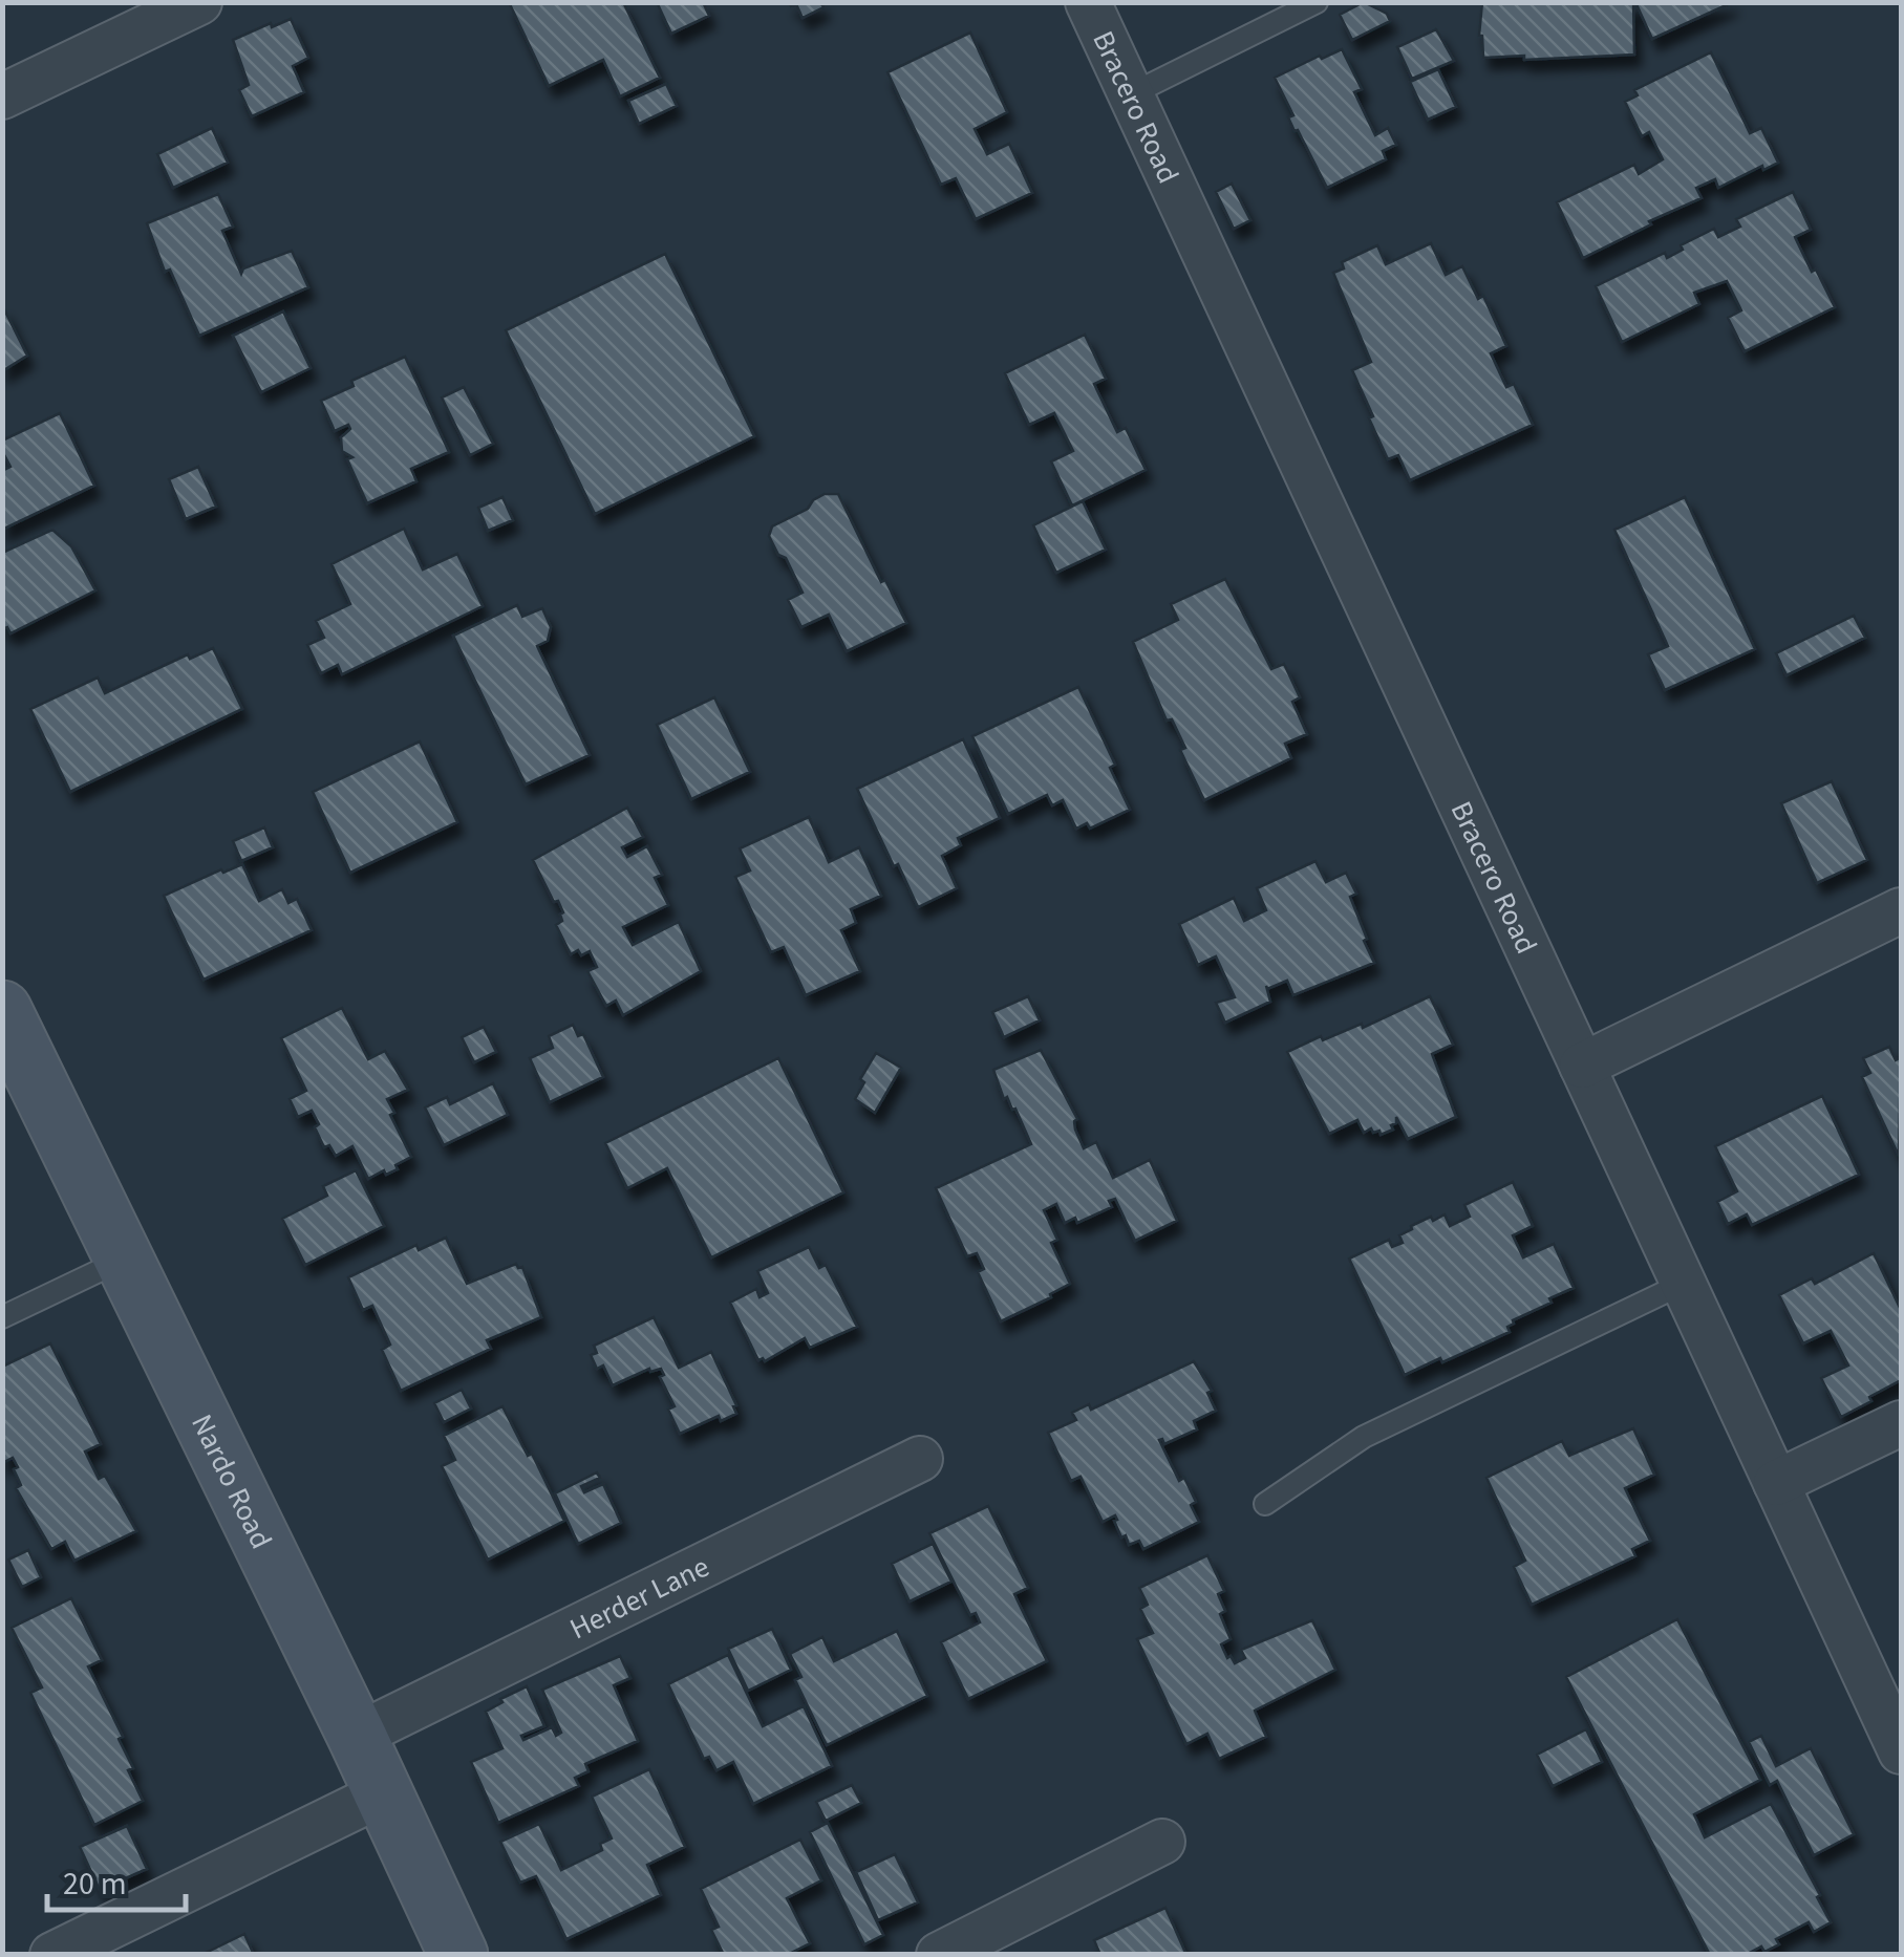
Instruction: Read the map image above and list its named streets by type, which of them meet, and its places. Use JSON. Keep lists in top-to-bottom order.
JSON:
{
  "streets": {
    "street": ["Bracero Road", "Nardo Road", "Herder Lane"]
  },
  "crossings": [
    ["Nardo Road", "Herder Lane"]
  ],
  "scale_bar": "20 m"
}
